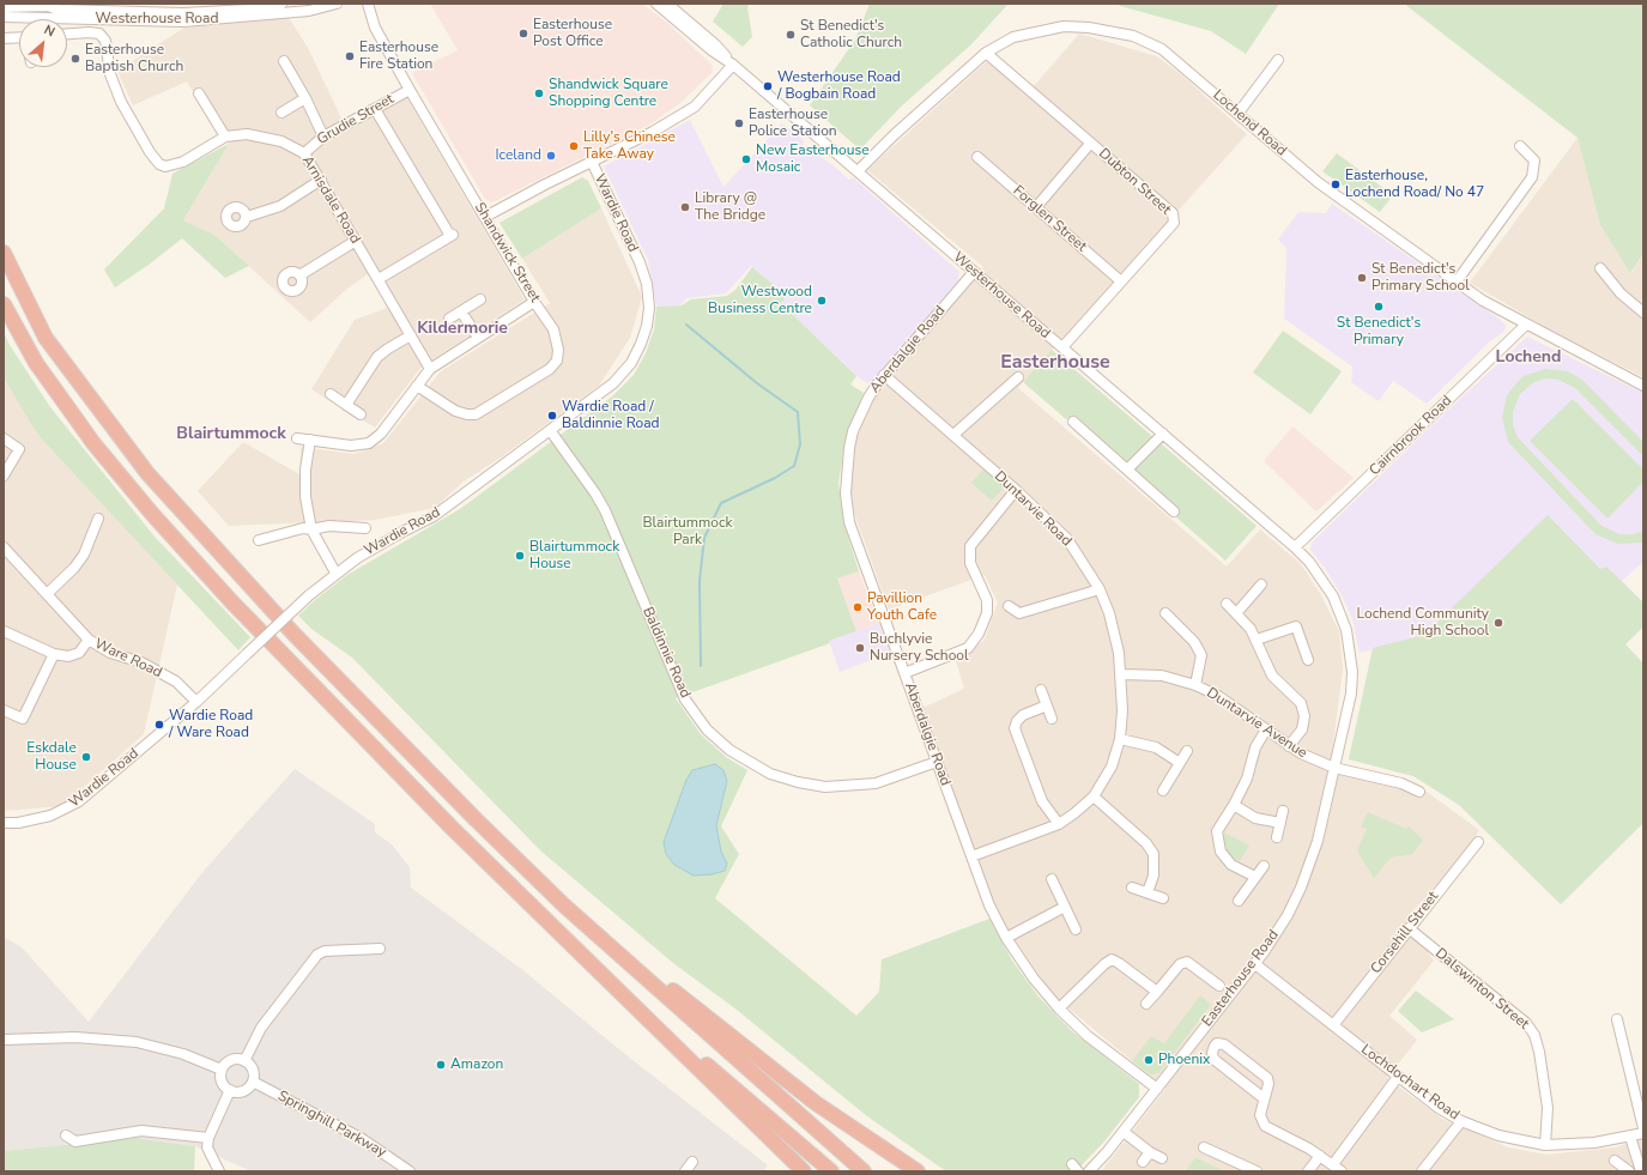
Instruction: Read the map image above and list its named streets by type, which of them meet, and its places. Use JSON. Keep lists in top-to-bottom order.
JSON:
{
  "streets": {
    "street": [
      "Westerhouse Road",
      "Grudie Street",
      "Lochend Road",
      "Dubton Street",
      "Arnisdale Road",
      "Wardie Road",
      "Forglen Street",
      "Shandwick Street",
      "Aberdalgie Road",
      "Cairnbrook Road",
      "Duntarvie Road",
      "Baldinnie Road",
      "Ware Road",
      "Duntarvie Avenue",
      "Corsehill Street",
      "Easterhouse Road",
      "Dalswinton Street",
      "Lochdochart Road",
      "Springhill Parkway"
    ]
  },
  "crossings": [
    ["Westerhouse Road", "Lochend Road"],
    ["Westerhouse Road", "Dubton Street"],
    ["Westerhouse Road", "Aberdalgie Road"],
    ["Westerhouse Road", "Cairnbrook Road"],
    ["Westerhouse Road", "Easterhouse Road"],
    ["Grudie Street", "Arnisdale Road"],
    ["Grudie Street", "Shandwick Street"],
    ["Lochend Road", "Dubton Street"],
    ["Lochend Road", "Cairnbrook Road"],
    ["Dubton Street", "Forglen Street"],
    ["Wardie Road", "Baldinnie Road"],
    ["Wardie Road", "Ware Road"],
    ["Aberdalgie Road", "Duntarvie Road"],
    ["Aberdalgie Road", "Baldinnie Road"],
    ["Aberdalgie Road", "Easterhouse Road"],
    ["Duntarvie Road", "Duntarvie Avenue"],
    ["Duntarvie Avenue", "Easterhouse Road"],
    ["Corsehill Street", "Dalswinton Street"],
    ["Corsehill Street", "Lochdochart Road"],
    ["Easterhouse Road", "Lochdochart Road"],
    ["Dalswinton Street", "Lochdochart Road"]
  ],
  "districts": [
    "Kildermorie",
    "Lochend",
    "Easterhouse",
    "Blairtummock"
  ],
  "parks": ["Blairtummock Park"],
  "places": [
    "Easterhouse Post Office",
    "St Benedict's Catholic Church",
    "Easterhouse Fire Station",
    "Easterhouse Baptish Church",
    "Westerhouse Road / Bogbain Road",
    "Shandwick Square Shopping Centre",
    "Easterhouse Police Station",
    "Lilly's Chinese Take Away",
    "Iceland",
    "New Easterhouse Mosaic",
    "Easterhouse, Lochend Road/ No 47",
    "Library @ The Bridge",
    "St Benedict's Primary School",
    "Westwood Business Centre",
    "St Benedict's Primary",
    "Wardie Road / Baldinnie Road",
    "Blairtummock House",
    "Pavillion Youth Cafe",
    "Lochend Community High School",
    "Buchlyvie Nursery School",
    "Wardie Road / Ware Road",
    "Eskdale House",
    "Phoenix",
    "Amazon"
  ],
  "north": "top right"
}
